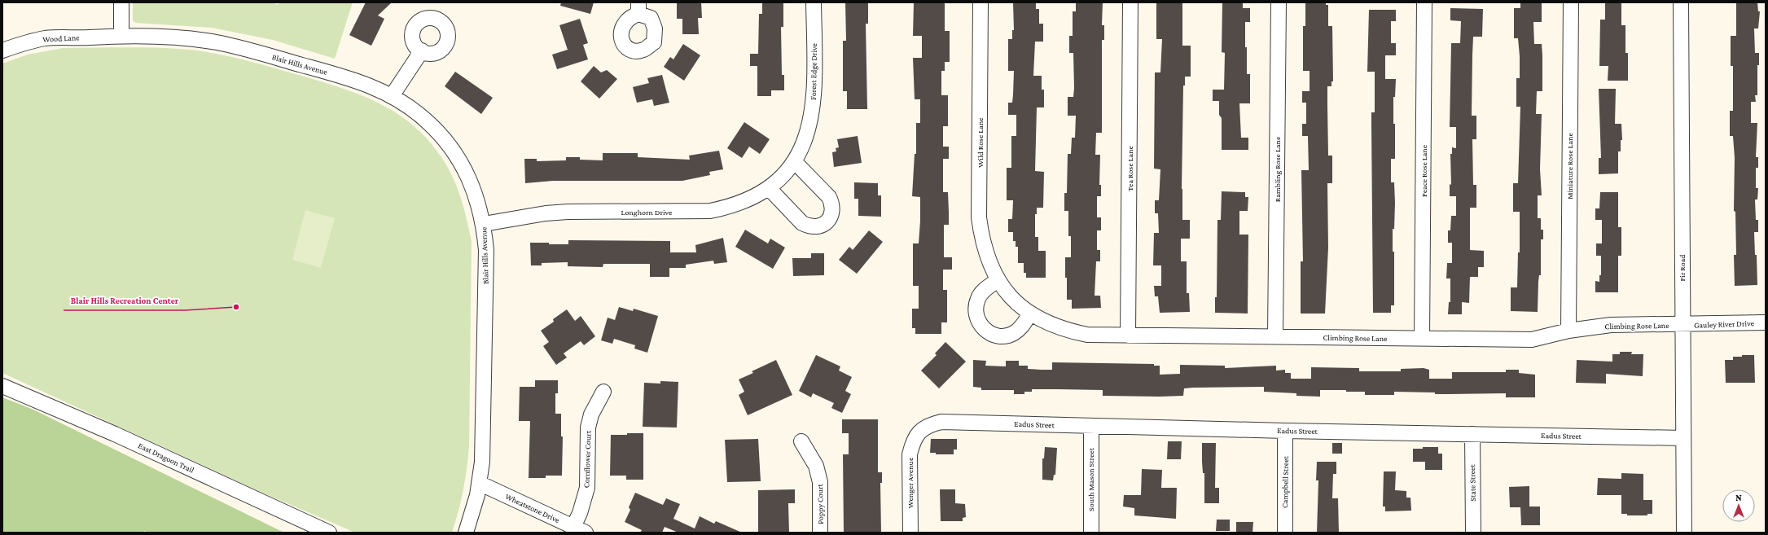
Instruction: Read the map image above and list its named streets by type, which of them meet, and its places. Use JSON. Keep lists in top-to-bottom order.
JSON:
{
  "streets": {
    "street": [
      "Wood Lane",
      "Blair Hills Avenue",
      "Forest Edge Drive",
      "Wild Rose Lane",
      "Miniature Rose Lane",
      "Tea Rose Lane",
      "Rambling Rose Lane",
      "Peace Rose Lane",
      "Longhorn Drive",
      "Fir Road",
      "Gauley River Drive",
      "Climbing Rose Lane",
      "Eadus Street",
      "East Dragoon Trail",
      "Cornflower Court",
      "South Mason Street",
      "Campbell Street",
      "Wenger Avenue",
      "State Street",
      "Poppy Court",
      "Wheatstone Drive"
    ]
  },
  "crossings": [
    ["Wood Lane", "Blair Hills Avenue"],
    ["Blair Hills Avenue", "Longhorn Drive"],
    ["Blair Hills Avenue", "Wheatstone Drive"],
    ["Forest Edge Drive", "Longhorn Drive"],
    ["Wild Rose Lane", "Climbing Rose Lane"],
    ["Miniature Rose Lane", "Climbing Rose Lane"],
    ["Tea Rose Lane", "Climbing Rose Lane"],
    ["Rambling Rose Lane", "Climbing Rose Lane"],
    ["Peace Rose Lane", "Climbing Rose Lane"],
    ["Fir Road", "Gauley River Drive"],
    ["Fir Road", "Climbing Rose Lane"],
    ["Fir Road", "Eadus Street"],
    ["Gauley River Drive", "Climbing Rose Lane"],
    ["Eadus Street", "South Mason Street"],
    ["Eadus Street", "Campbell Street"],
    ["Eadus Street", "Wenger Avenue"],
    ["Eadus Street", "State Street"],
    ["Cornflower Court", "Wheatstone Drive"]
  ],
  "places": ["Blair Hills Recreation Center"],
  "north": "top"
}
